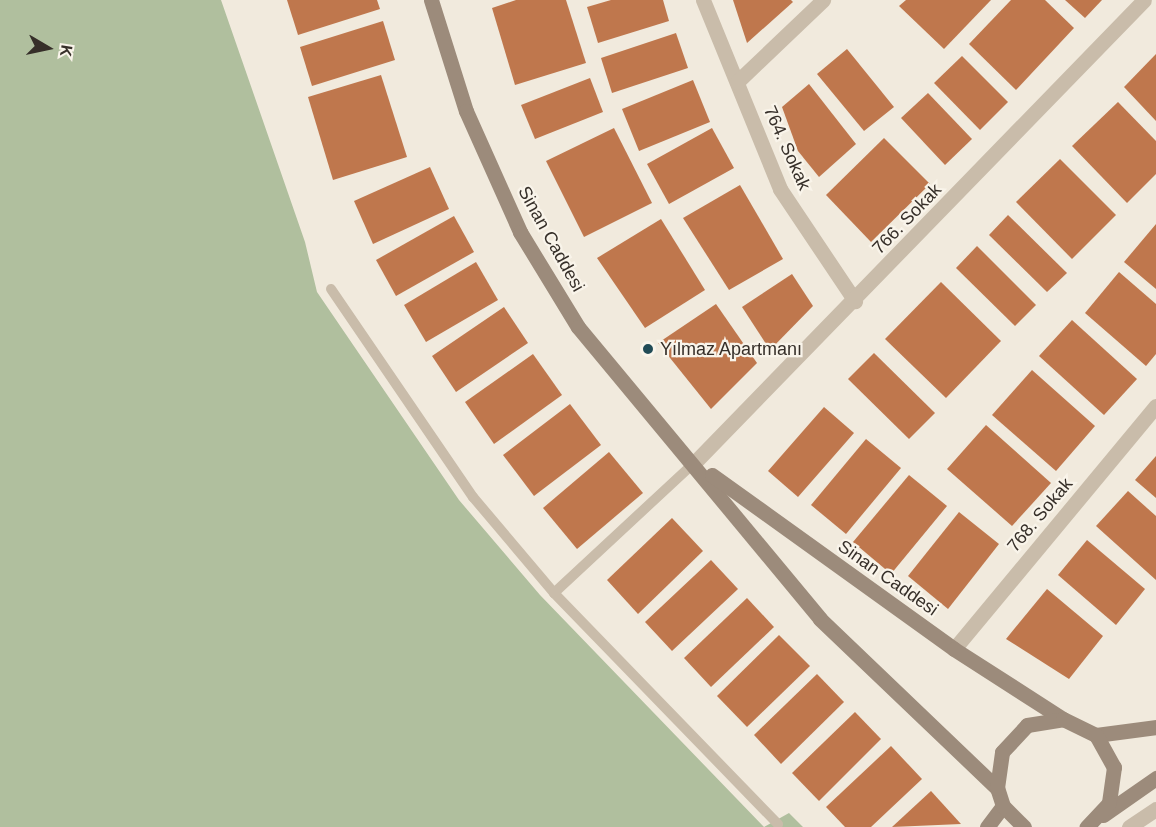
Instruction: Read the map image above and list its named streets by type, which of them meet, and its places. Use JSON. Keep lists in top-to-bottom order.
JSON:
{
  "streets": {
    "main road": ["Sinan Caddesi"],
    "street": ["764. Sokak", "766. Sokak", "768. Sokak"]
  },
  "crossings": [
    ["764. Sokak", "766. Sokak"],
    ["766. Sokak", "Sinan Caddesi"],
    ["Sinan Caddesi", "768. Sokak"]
  ],
  "places": ["Yılmaz Apartmanı"],
  "north": "right"
}
